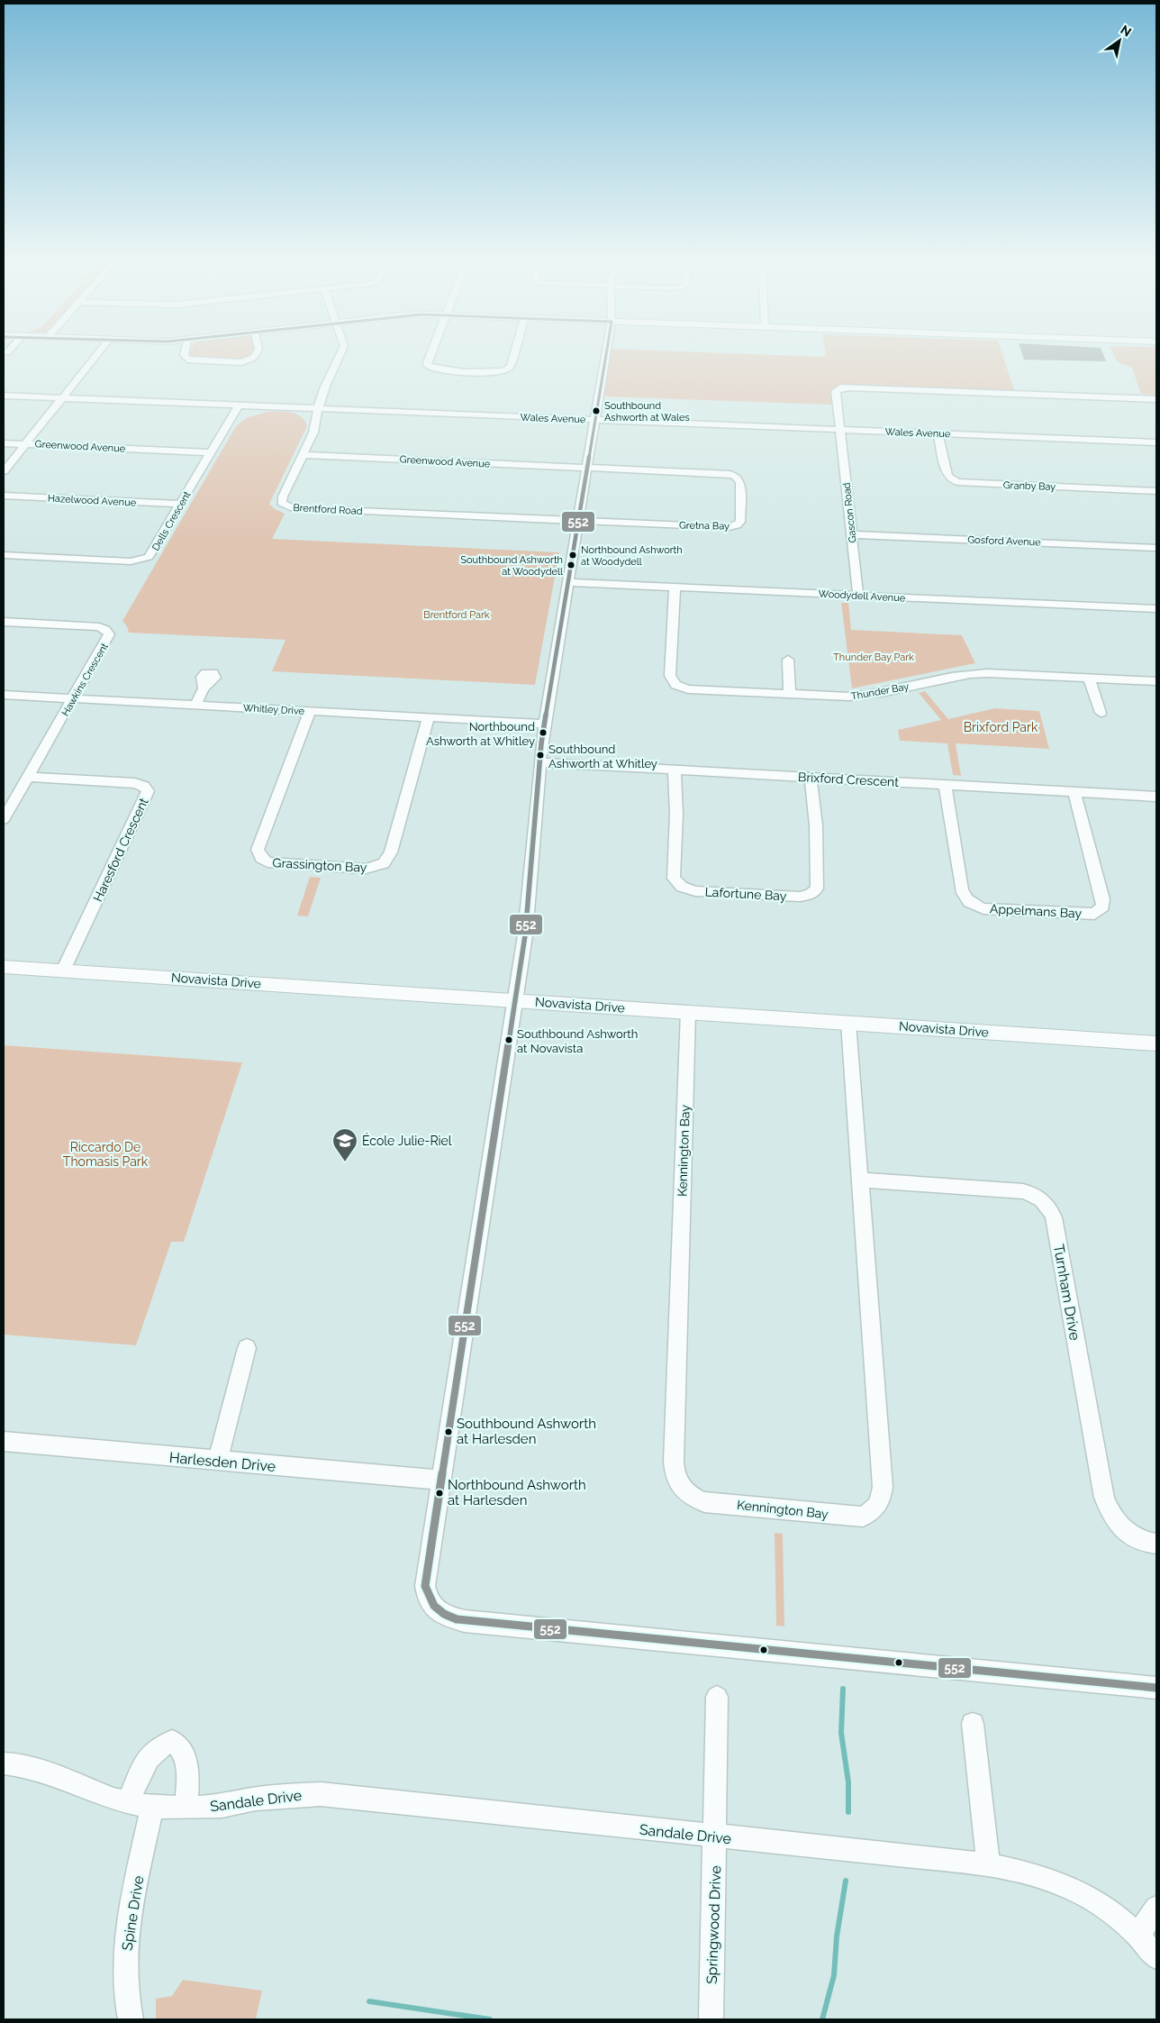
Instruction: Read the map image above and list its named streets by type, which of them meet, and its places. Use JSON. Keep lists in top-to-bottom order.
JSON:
{
  "streets": {
    "street": [
      "Wales Avenue",
      "Greenwood Avenue",
      "Granby Bay",
      "Hazelwood Avenue",
      "Brentford Road",
      "Gascon Road",
      "Dells Crescent",
      "Gretna Bay",
      "Gosford Avenue",
      "Woodydell Avenue",
      "Hawkins Crescent",
      "Thunder Bay",
      "Whitley Drive",
      "Brixford Crescent",
      "Haresford Crescent",
      "Grassington Bay",
      "Lafortune Bay",
      "Appelmans Bay",
      "Novavista Drive",
      "Kennington Bay",
      "Turnham Drive",
      "Harlesden Drive",
      "Sandale Drive",
      "Spine Drive",
      "Springwood Drive"
    ]
  },
  "crossings": [
    ["Wales Avenue", "Granby Bay"],
    ["Wales Avenue", "Brentford Road"],
    ["Wales Avenue", "Gascon Road"],
    ["Wales Avenue", "Dells Crescent"],
    ["Greenwood Avenue", "Brentford Road"],
    ["Greenwood Avenue", "Dells Crescent"],
    ["Greenwood Avenue", "Gretna Bay"],
    ["Hazelwood Avenue", "Dells Crescent"],
    ["Brentford Road", "Gretna Bay"],
    ["Gascon Road", "Gosford Avenue"],
    ["Gascon Road", "Woodydell Avenue"],
    ["Woodydell Avenue", "Thunder Bay"],
    ["Hawkins Crescent", "Whitley Drive"],
    ["Hawkins Crescent", "Haresford Crescent"],
    ["Whitley Drive", "Grassington Bay"],
    ["Brixford Crescent", "Lafortune Bay"],
    ["Brixford Crescent", "Appelmans Bay"],
    ["Haresford Crescent", "Novavista Drive"],
    ["Novavista Drive", "Kennington Bay"],
    ["Kennington Bay", "Turnham Drive"],
    ["Sandale Drive", "Spine Drive"],
    ["Sandale Drive", "Springwood Drive"]
  ],
  "parks": [
    "Brentford Park",
    "Thunder Bay Park",
    "Brixford Park",
    "Riccardo De Thomasis Park"
  ],
  "places": {
    "other": [
      "Southbound Ashworth at Wales",
      "Northbound Ashworth at Woodydell",
      "Southbound Ashworth at Woodydell",
      "Northbound Ashworth at Whitley",
      "Southbound Ashworth at Whitley",
      "Southbound Ashworth at Novavista",
      "Southbound Ashworth at Harlesden",
      "Northbound Ashworth at Harlesden"
    ],
    "school or university": ["École Julie-Riel"]
  },
  "lines": ["transit line 552"],
  "north": "top right"
}
